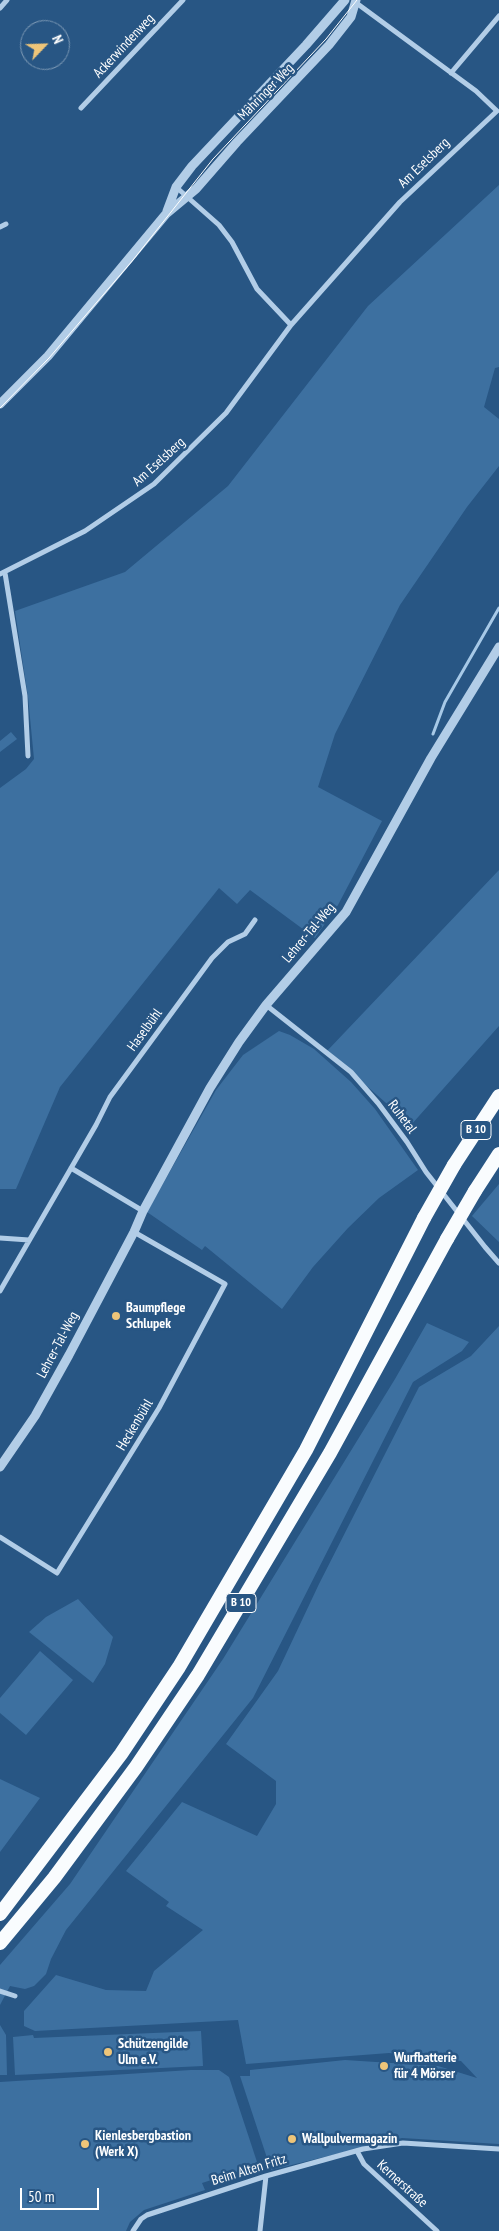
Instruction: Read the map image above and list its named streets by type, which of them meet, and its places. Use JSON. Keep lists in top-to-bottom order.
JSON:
{
  "streets": {
    "highway": ["B 10"],
    "street": [
      "Ackerwindenweg",
      "Mähringer Weg",
      "Am Eselsberg",
      "Lehrer-Tal-Weg",
      "Haselbühl",
      "Ruhetal",
      "Heckenbühl",
      "Beim Alten Fritz",
      "Kernerstraße"
    ]
  },
  "crossings": [
    ["Mähringer Weg", "Am Eselsberg"],
    ["Lehrer-Tal-Weg", "Ruhetal"],
    ["Lehrer-Tal-Weg", "Heckenbühl"],
    ["Beim Alten Fritz", "Kernerstraße"]
  ],
  "places": [
    "Baumpflege Schlupek",
    "Schützengilde Ulm e.V.",
    "Wurfbatterie für 4 Mörser",
    "Wallpulvermagazin",
    "Kienlesbergbastion (Werk X)"
  ],
  "scale_bar": "50 m",
  "north": "top right"
}
